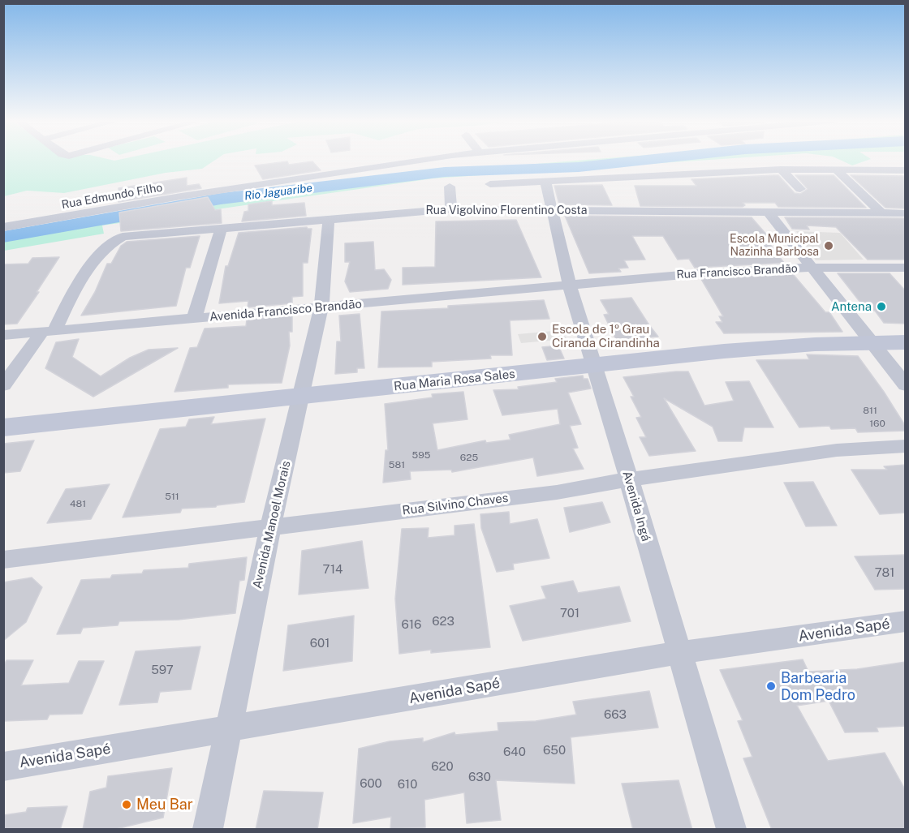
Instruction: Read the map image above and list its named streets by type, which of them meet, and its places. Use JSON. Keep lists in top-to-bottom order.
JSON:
{
  "streets": {
    "main road": ["Rua Maria Rosa Sales"],
    "street": [
      "Rua Edmundo Filho",
      "Rua Vigolvino Florentino Costa",
      "Rua Francisco Brandão",
      "Avenida Francisco Brandão",
      "Rua Silvino Chaves",
      "Avenida Ingá",
      "Avenida Manoel Morais",
      "Avenida Sapé"
    ]
  },
  "crossings": [
    ["Rua Vigolvino Florentino Costa", "Avenida Francisco Brandão"],
    ["Rua Vigolvino Florentino Costa", "Avenida Ingá"],
    ["Rua Vigolvino Florentino Costa", "Avenida Manoel Morais"],
    ["Rua Francisco Brandão", "Avenida Francisco Brandão"],
    ["Rua Francisco Brandão", "Avenida Ingá"],
    ["Avenida Francisco Brandão", "Avenida Ingá"],
    ["Avenida Francisco Brandão", "Avenida Manoel Morais"],
    ["Rua Maria Rosa Sales", "Avenida Ingá"],
    ["Rua Maria Rosa Sales", "Avenida Manoel Morais"],
    ["Rua Silvino Chaves", "Avenida Ingá"],
    ["Rua Silvino Chaves", "Avenida Manoel Morais"],
    ["Avenida Ingá", "Avenida Sapé"],
    ["Avenida Manoel Morais", "Avenida Sapé"]
  ],
  "water": ["Rio Jaguaribe"],
  "places": [
    "Escola Municipal Nazinha Barbosa",
    "Antena",
    "Escola de 1º Grau Ciranda Cirandinha",
    "Barbearia Dom Pedro",
    "Meu Bar"
  ],
  "house_numbers": [
    "811",
    "160",
    "595",
    "625",
    "581",
    "511",
    "481",
    "714",
    "781",
    "701",
    "623",
    "616",
    "601",
    "597",
    "663",
    "650",
    "640",
    "620",
    "630",
    "600",
    "610"
  ]
}
